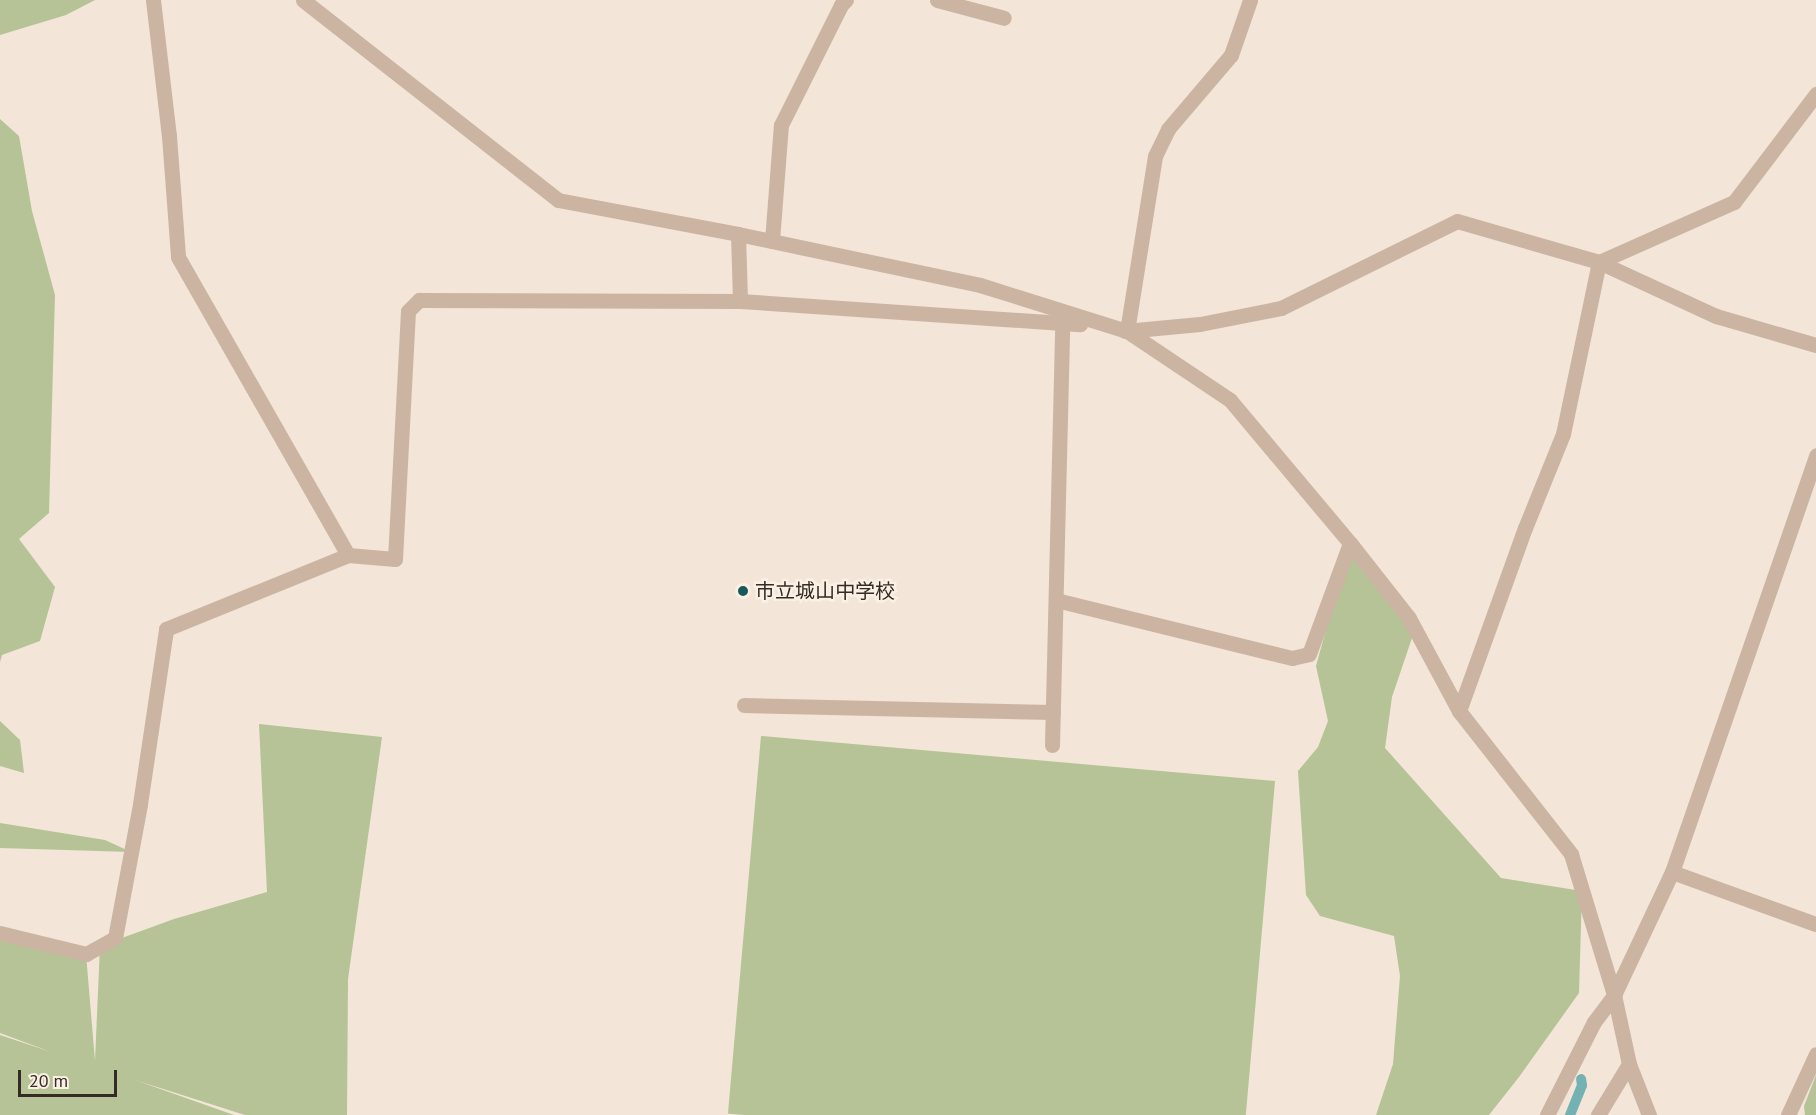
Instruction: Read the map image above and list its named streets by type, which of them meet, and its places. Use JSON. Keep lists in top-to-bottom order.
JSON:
{
  "places": ["市立城山中学校"],
  "scale_bar": "20 m"
}
